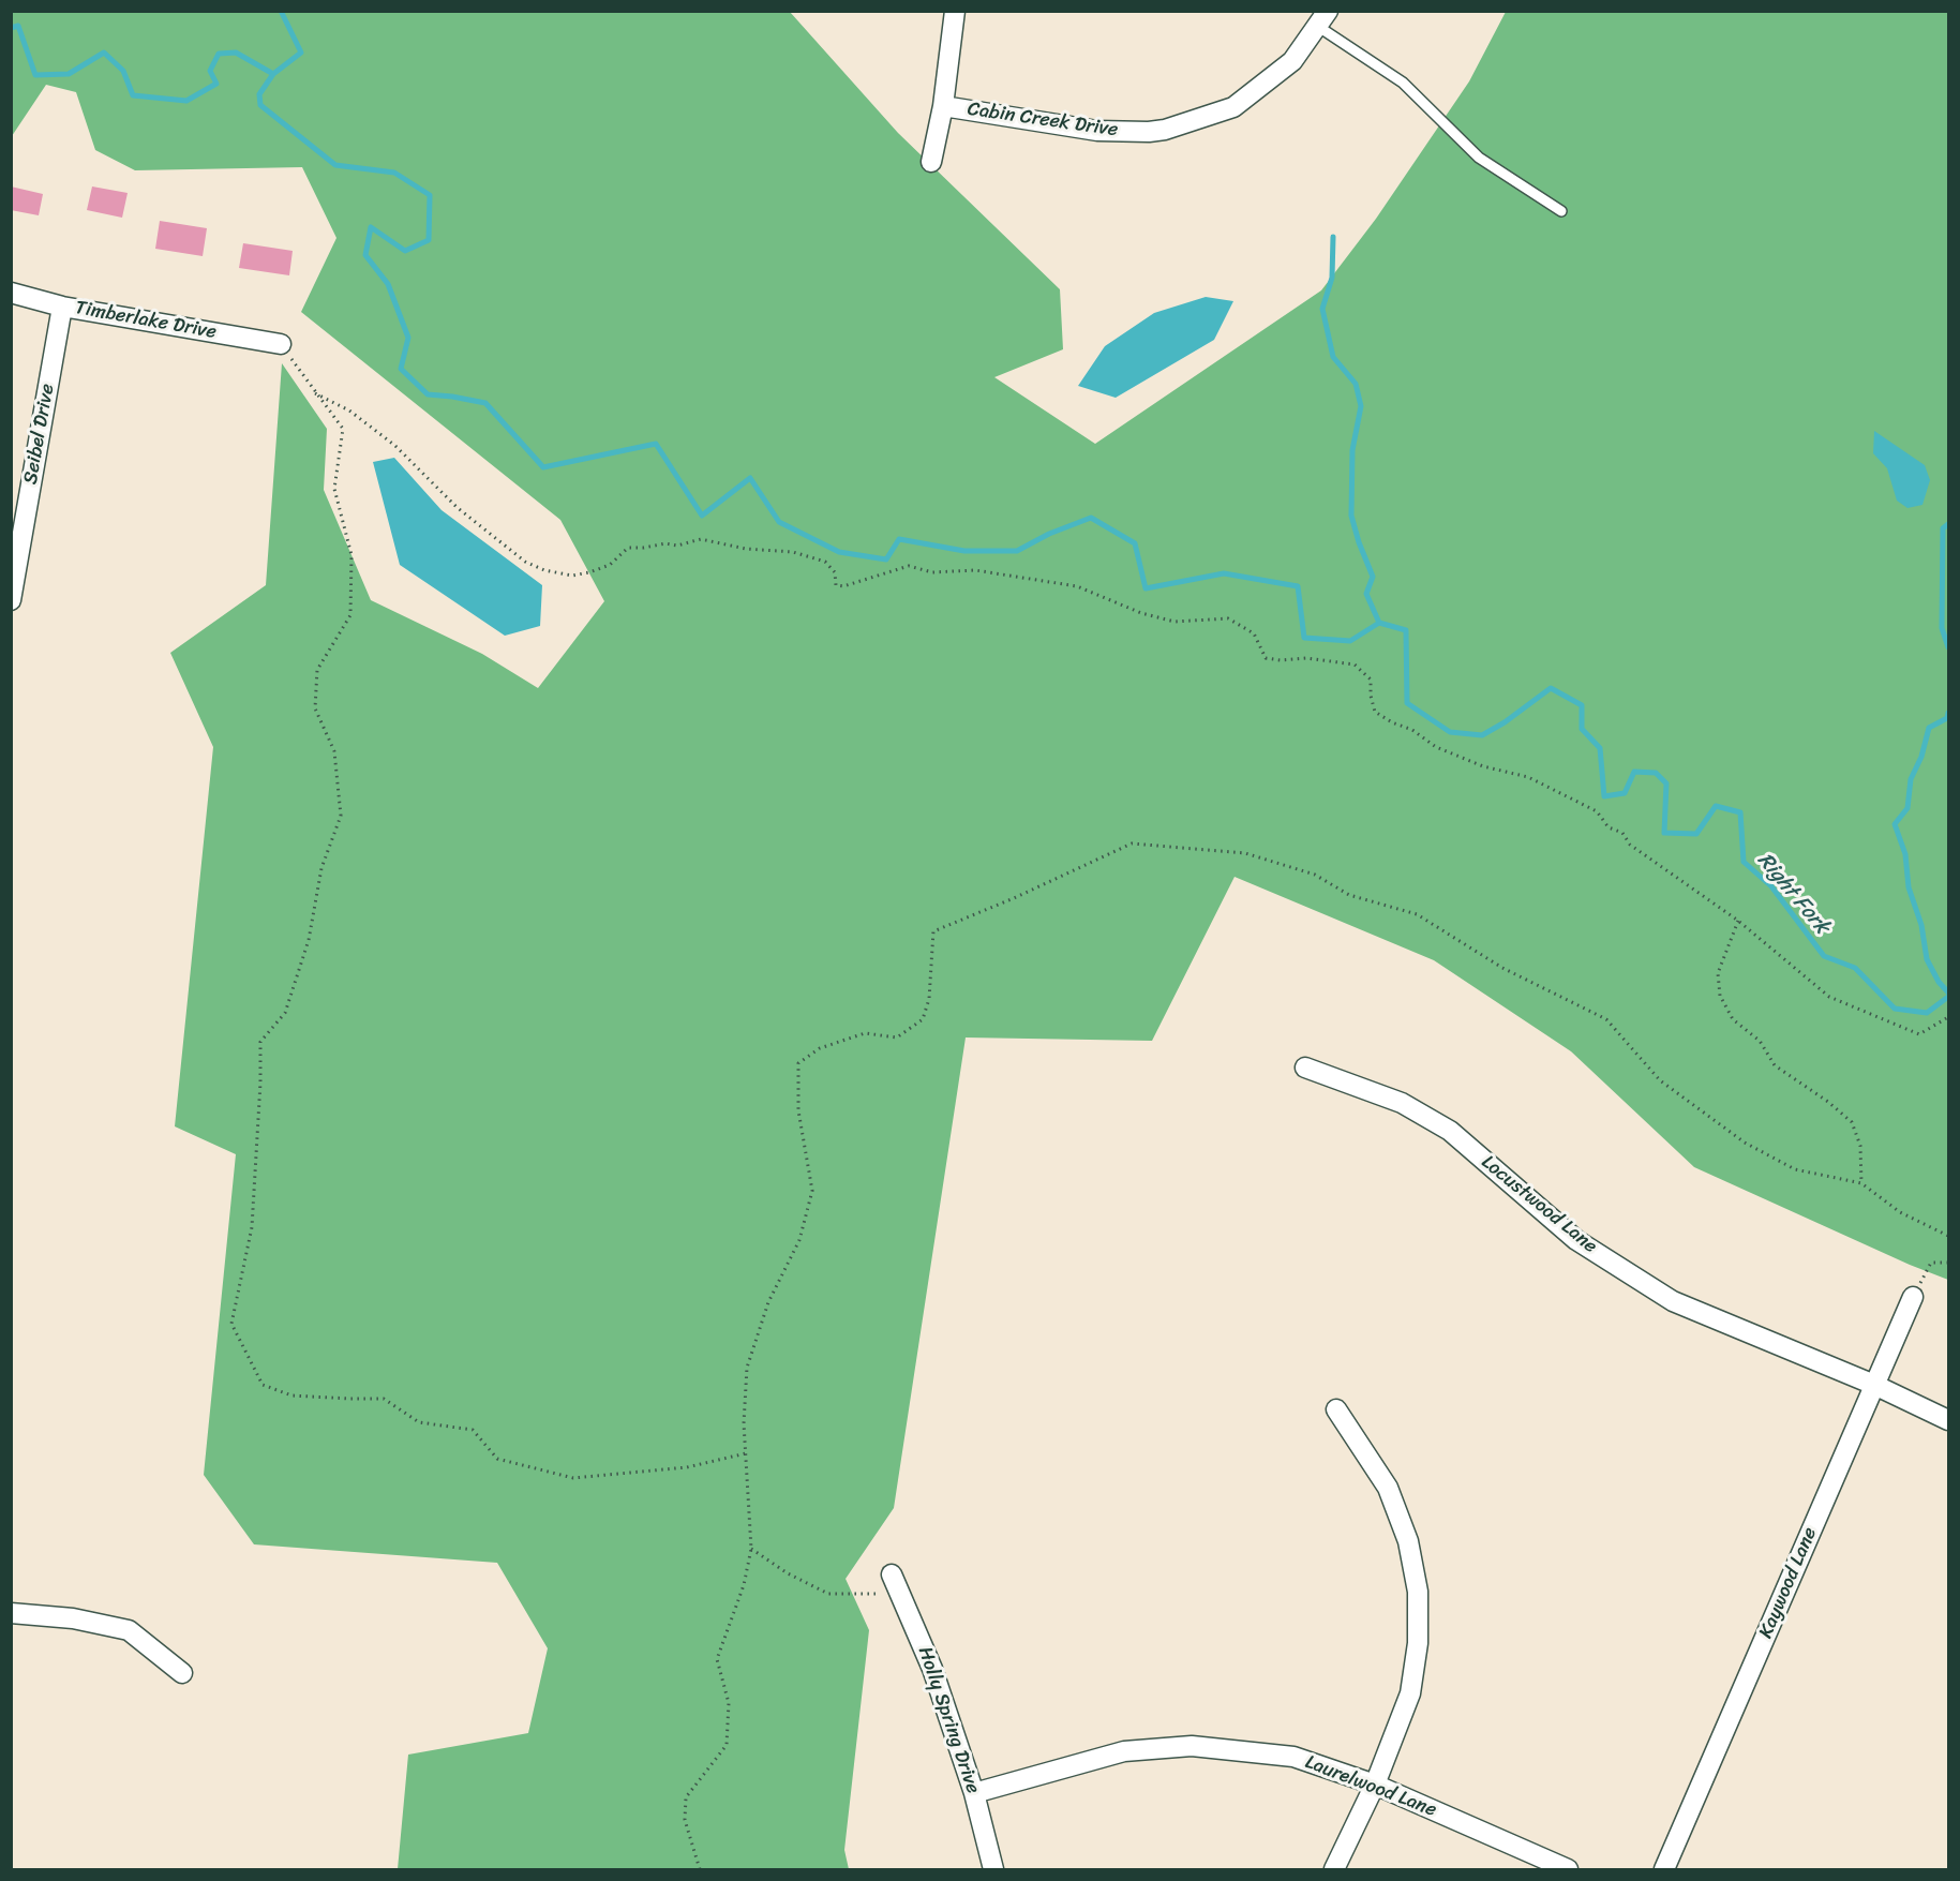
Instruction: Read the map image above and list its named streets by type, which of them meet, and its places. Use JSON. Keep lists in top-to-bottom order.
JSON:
{
  "streets": {
    "street": [
      "Cabin Creek Drive",
      "Timberlake Drive",
      "Seibel Drive",
      "Locustwood Lane",
      "Kaywood Lane",
      "Holly Spring Drive",
      "Laurelwood Lane"
    ]
  },
  "crossings": [
    ["Timberlake Drive", "Seibel Drive"],
    ["Locustwood Lane", "Kaywood Lane"],
    ["Holly Spring Drive", "Laurelwood Lane"]
  ],
  "water": ["Right Fork"]
}
